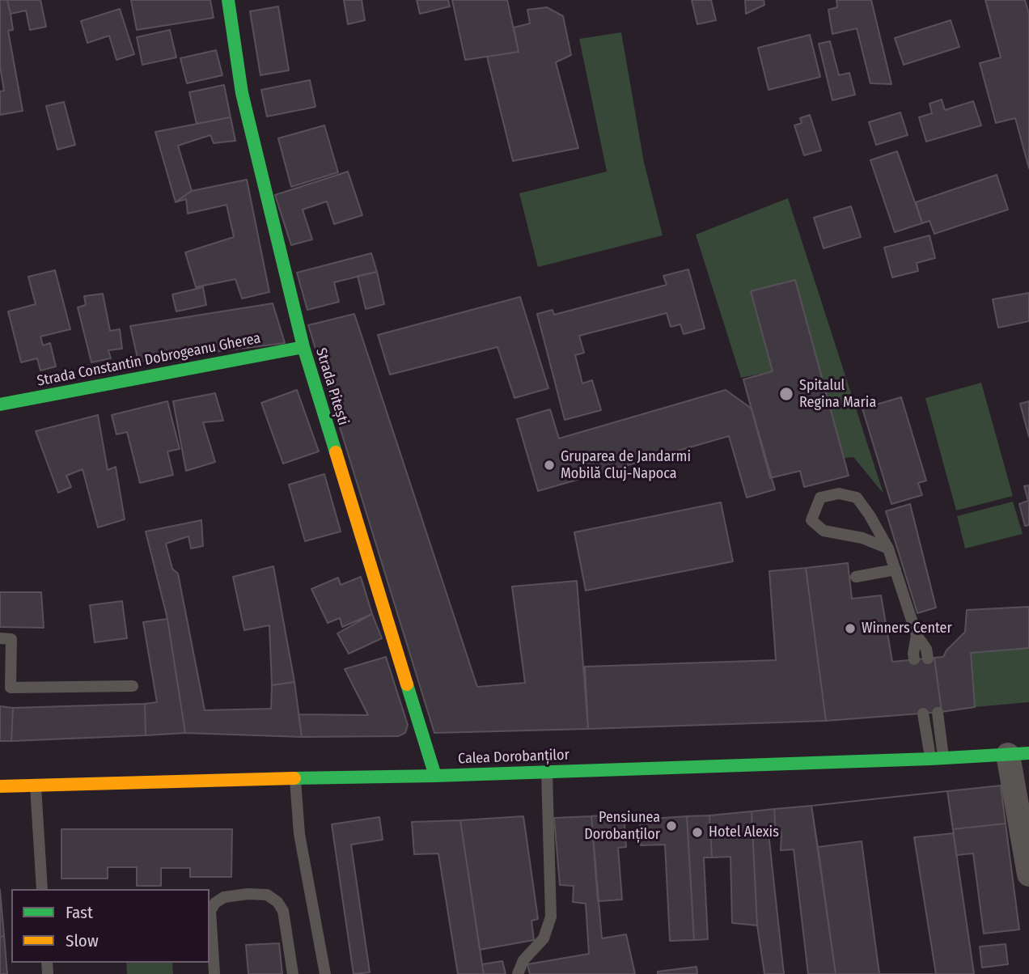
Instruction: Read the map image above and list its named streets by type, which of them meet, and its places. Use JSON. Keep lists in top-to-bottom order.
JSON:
{
  "streets": {
    "street": ["Strada Constantin Dobrogeanu Gherea", "Strada Pitești", "Calea Dorobanților"]
  },
  "crossings": [
    ["Strada Constantin Dobrogeanu Gherea", "Strada Pitești"],
    ["Strada Pitești", "Calea Dorobanților"]
  ],
  "places": [
    "Spitalul Regina Maria",
    "Gruparea de Jandarmi Mobilă Cluj-Napoca",
    "Winners Center",
    "Pensiunea Dorobanților",
    "Hotel Alexis"
  ],
  "legend": ["Fast", "Slow"]
}
